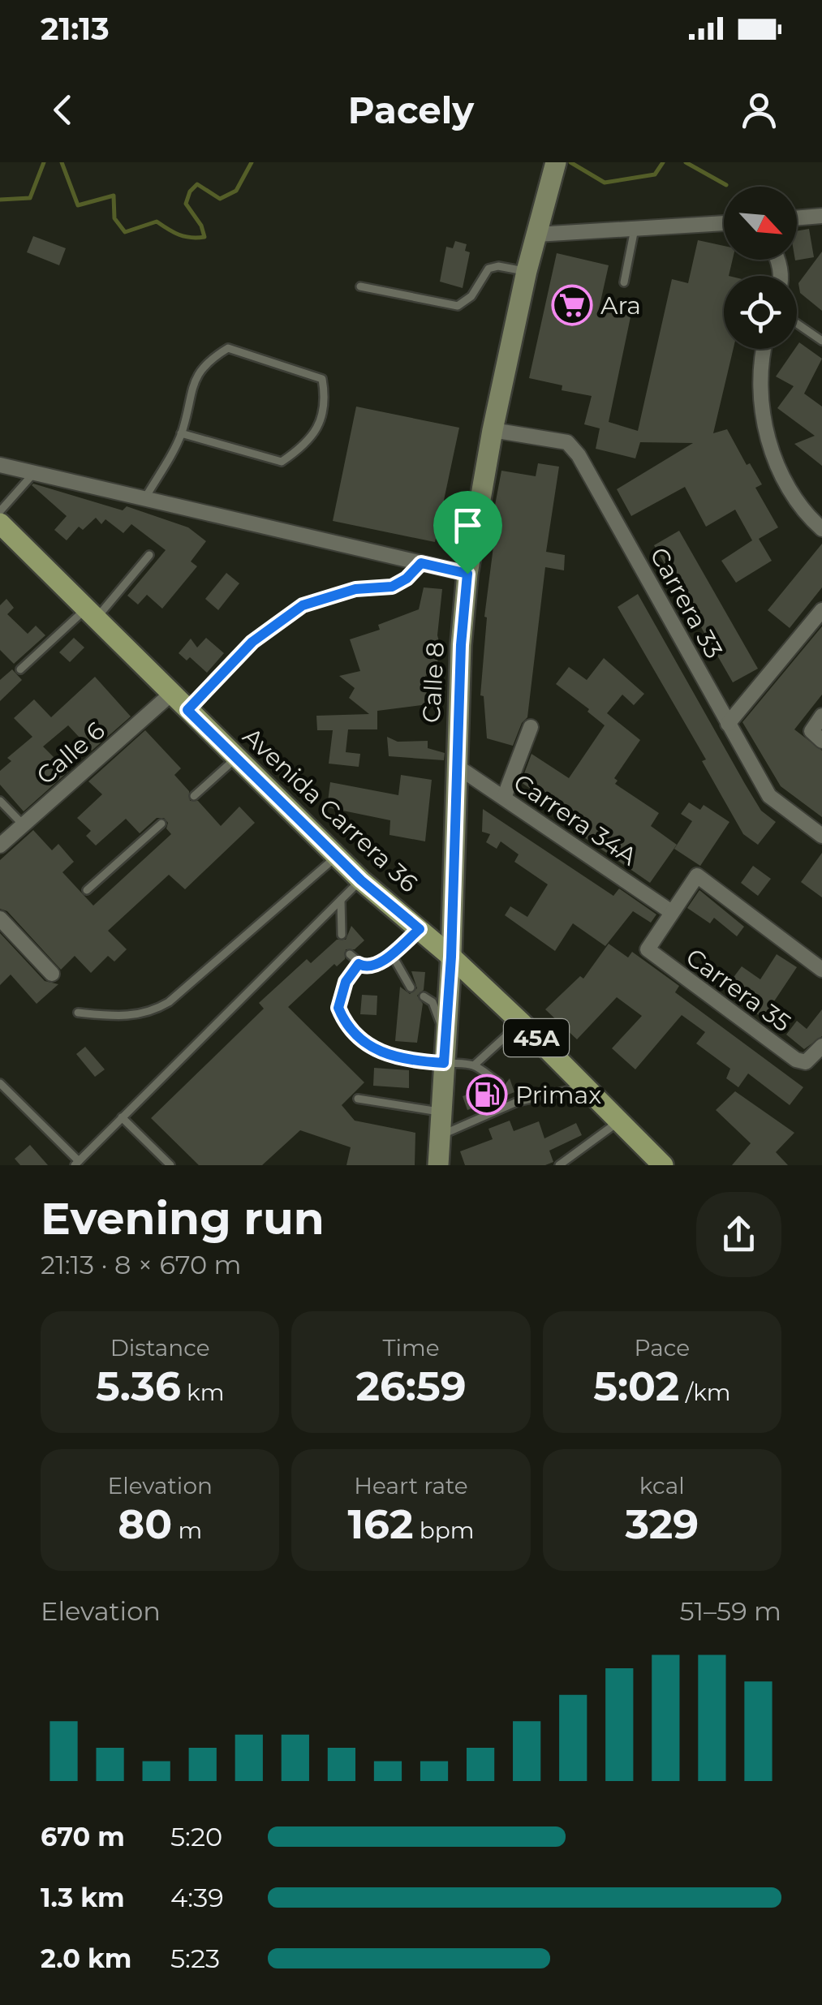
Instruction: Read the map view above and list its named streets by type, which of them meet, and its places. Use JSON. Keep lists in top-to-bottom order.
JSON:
{
  "streets": {
    "main road": ["Calle 8", "Avenida Carrera 36", "45A"],
    "street": [
      "Carrera 33",
      "Calle 6",
      "Carrera 34A",
      "Carrera 35"
    ]
  },
  "crossings": [
    ["Carrera 33", "Calle 8"],
    ["Calle 8", "Avenida Carrera 36"],
    ["Calle 8", "Carrera 34A"],
    ["Calle 6", "Avenida Carrera 36"],
    ["Carrera 34A", "Carrera 35"]
  ],
  "places": {
    "supermarket": ["Ara"],
    "fuel station": ["Primax"]
  },
  "north": "bottom right",
  "page": {
    "status": "21:13",
    "header": "Pacely",
    "heading": ["Evening run", "21:13 · 8 × 670 m"],
    "stats": [
      ["Distance", "5.36 km"],
      ["Time", "26:59"],
      ["Pace", "5:02 /km"],
      ["Elevation", "80 m"],
      ["Heart rate", "162 bpm"],
      ["kcal", "329"]
    ],
    "chart": ["Elevation", "51–59 m"],
    "list": [
      {
        "name": "670 m",
        "note": "5:20"
      },
      {
        "name": "1.3 km",
        "note": "4:39"
      },
      {
        "name": "2.0 km",
        "note": "5:23"
      }
    ]
  }
}
